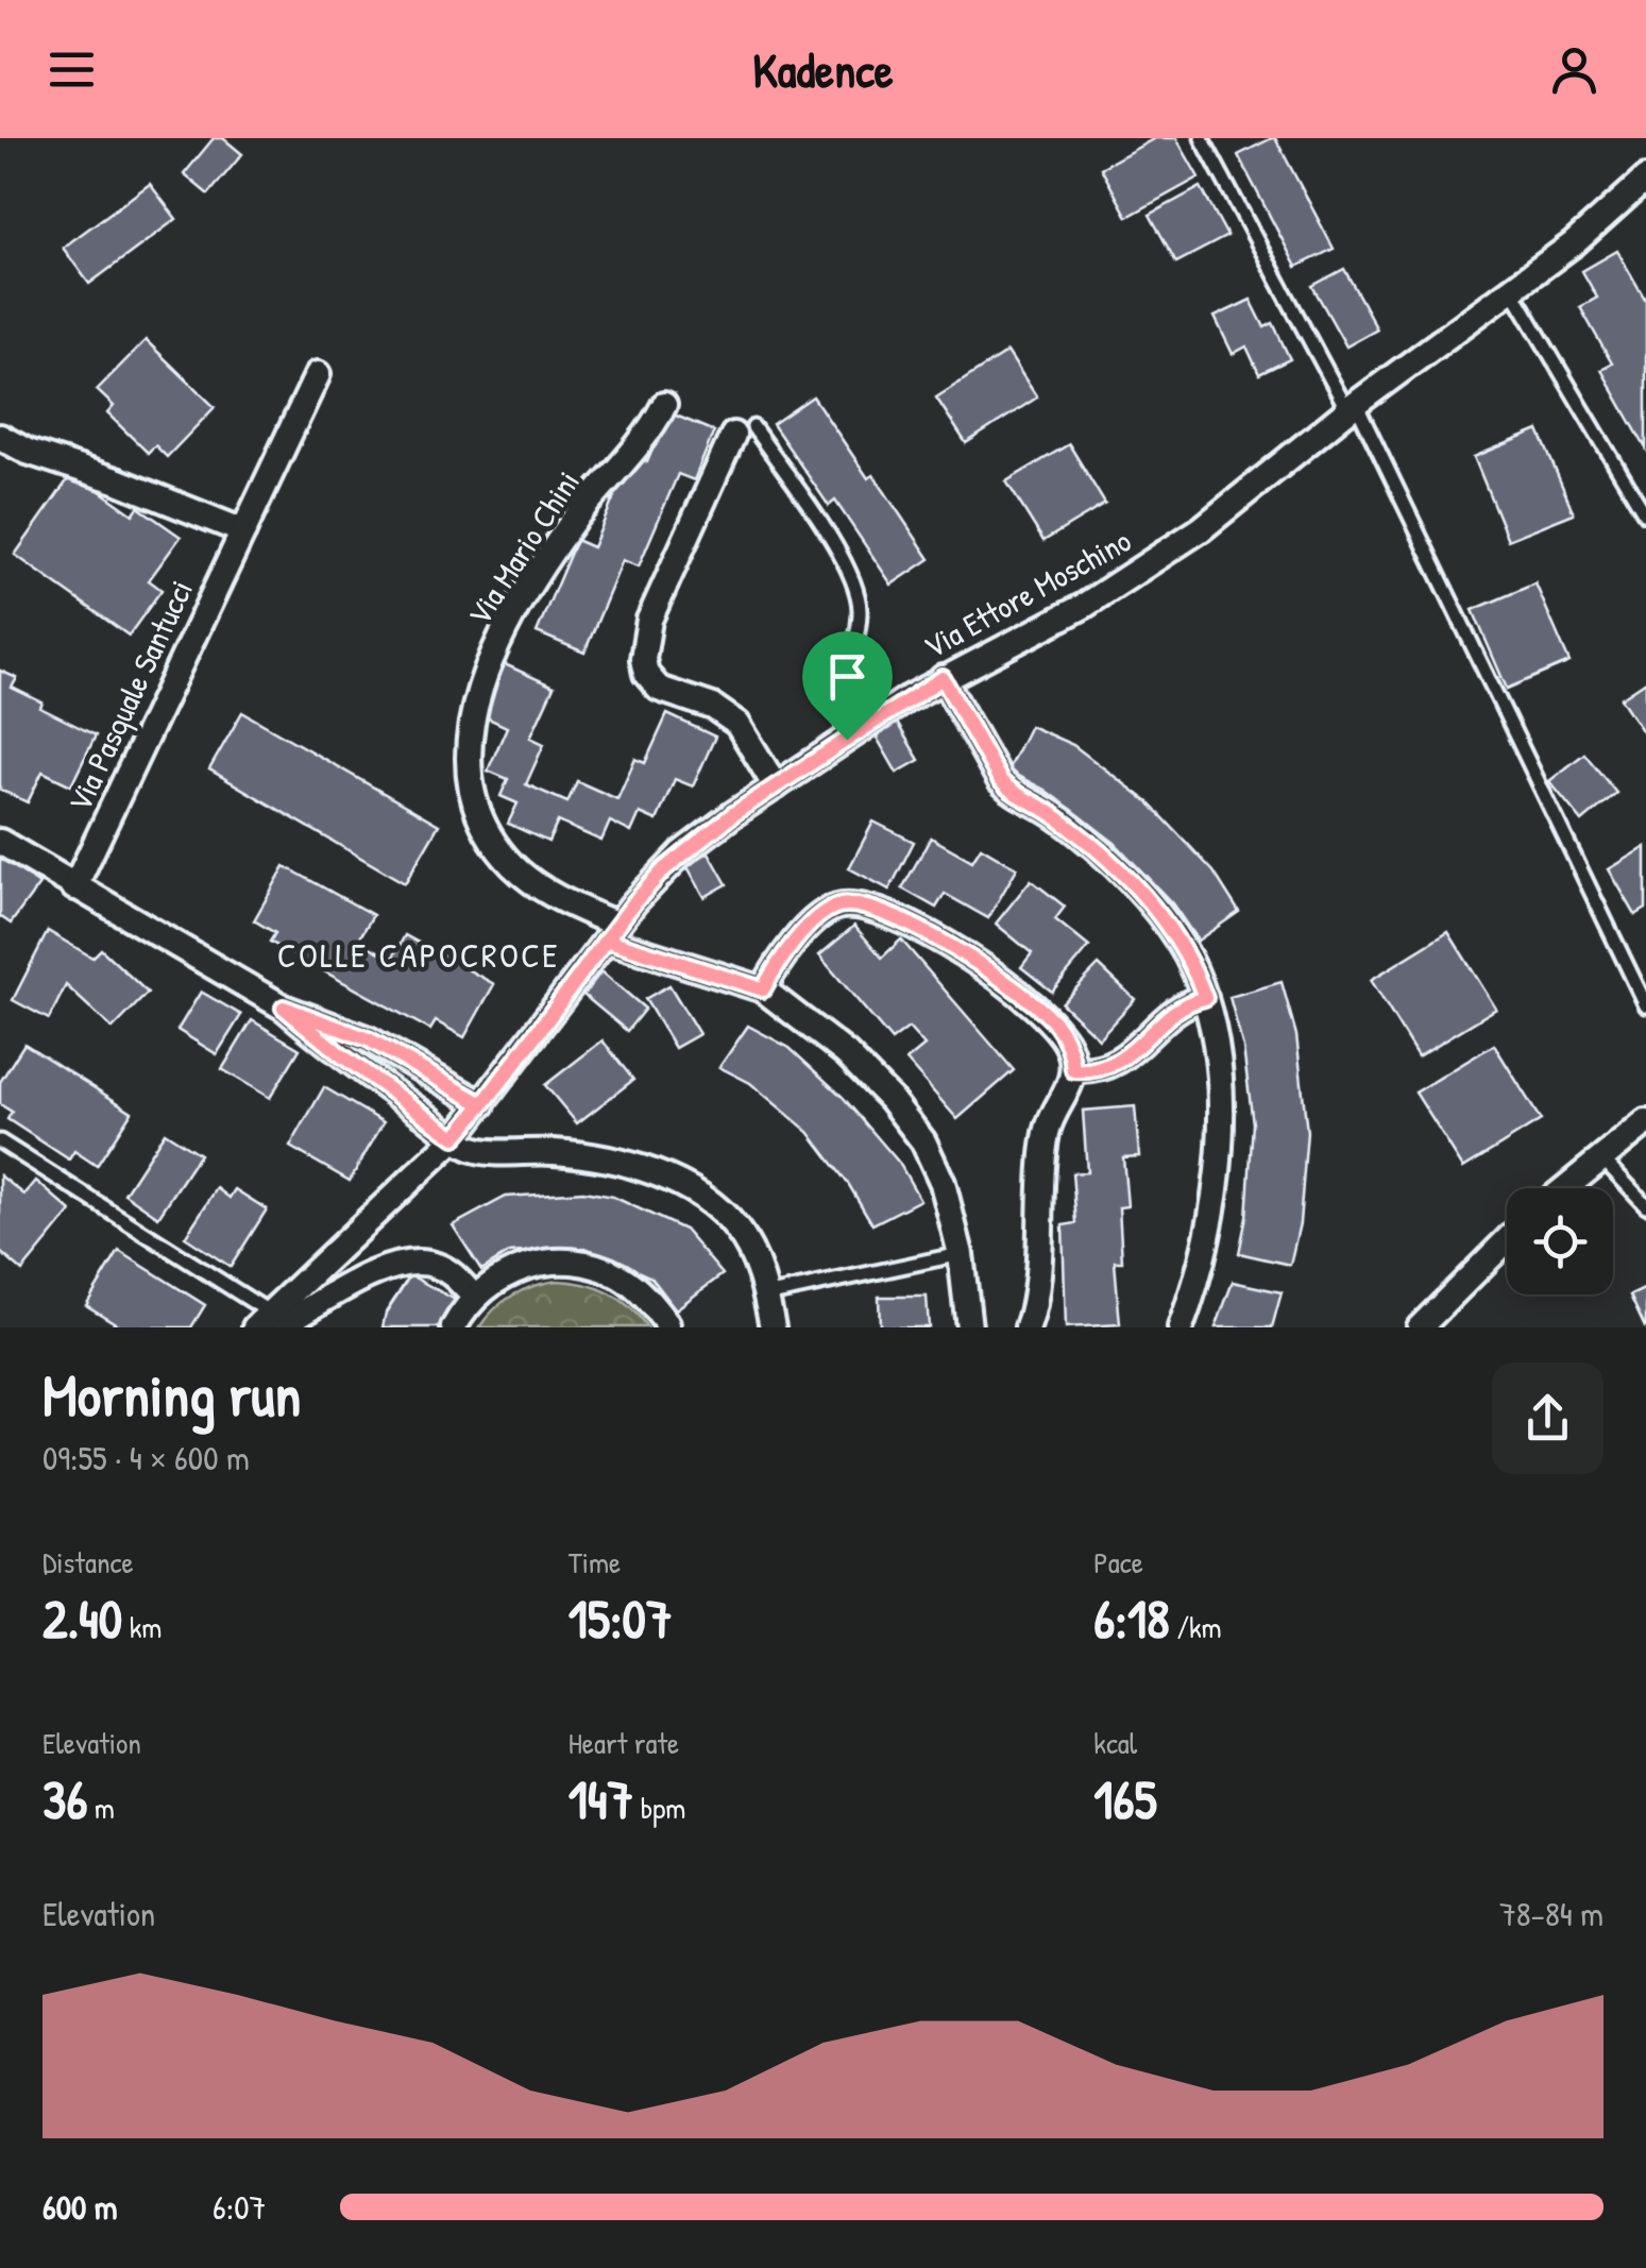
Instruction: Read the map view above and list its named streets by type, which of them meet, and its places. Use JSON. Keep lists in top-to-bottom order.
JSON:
{
  "streets": {
    "street": ["Via Mario Chini", "Via Ettore Moschino", "Via Pasquale Santucci"]
  },
  "crossings": [
    ["Via Mario Chini", "Via Ettore Moschino"]
  ],
  "districts": ["COLLE CAPOCROCE"],
  "page": {
    "header": "Kadence",
    "heading": ["Morning run", "09:55 · 4 × 600 m"],
    "stats": [
      ["Distance", "2.40 km"],
      ["Time", "15:07"],
      ["Pace", "6:18 /km"],
      ["Elevation", "36 m"],
      ["Heart rate", "147 bpm"],
      ["kcal", "165"]
    ],
    "chart": ["Elevation", "78–84 m"],
    "list": [
      {
        "name": "600 m",
        "note": "6:07"
      }
    ]
  }
}
